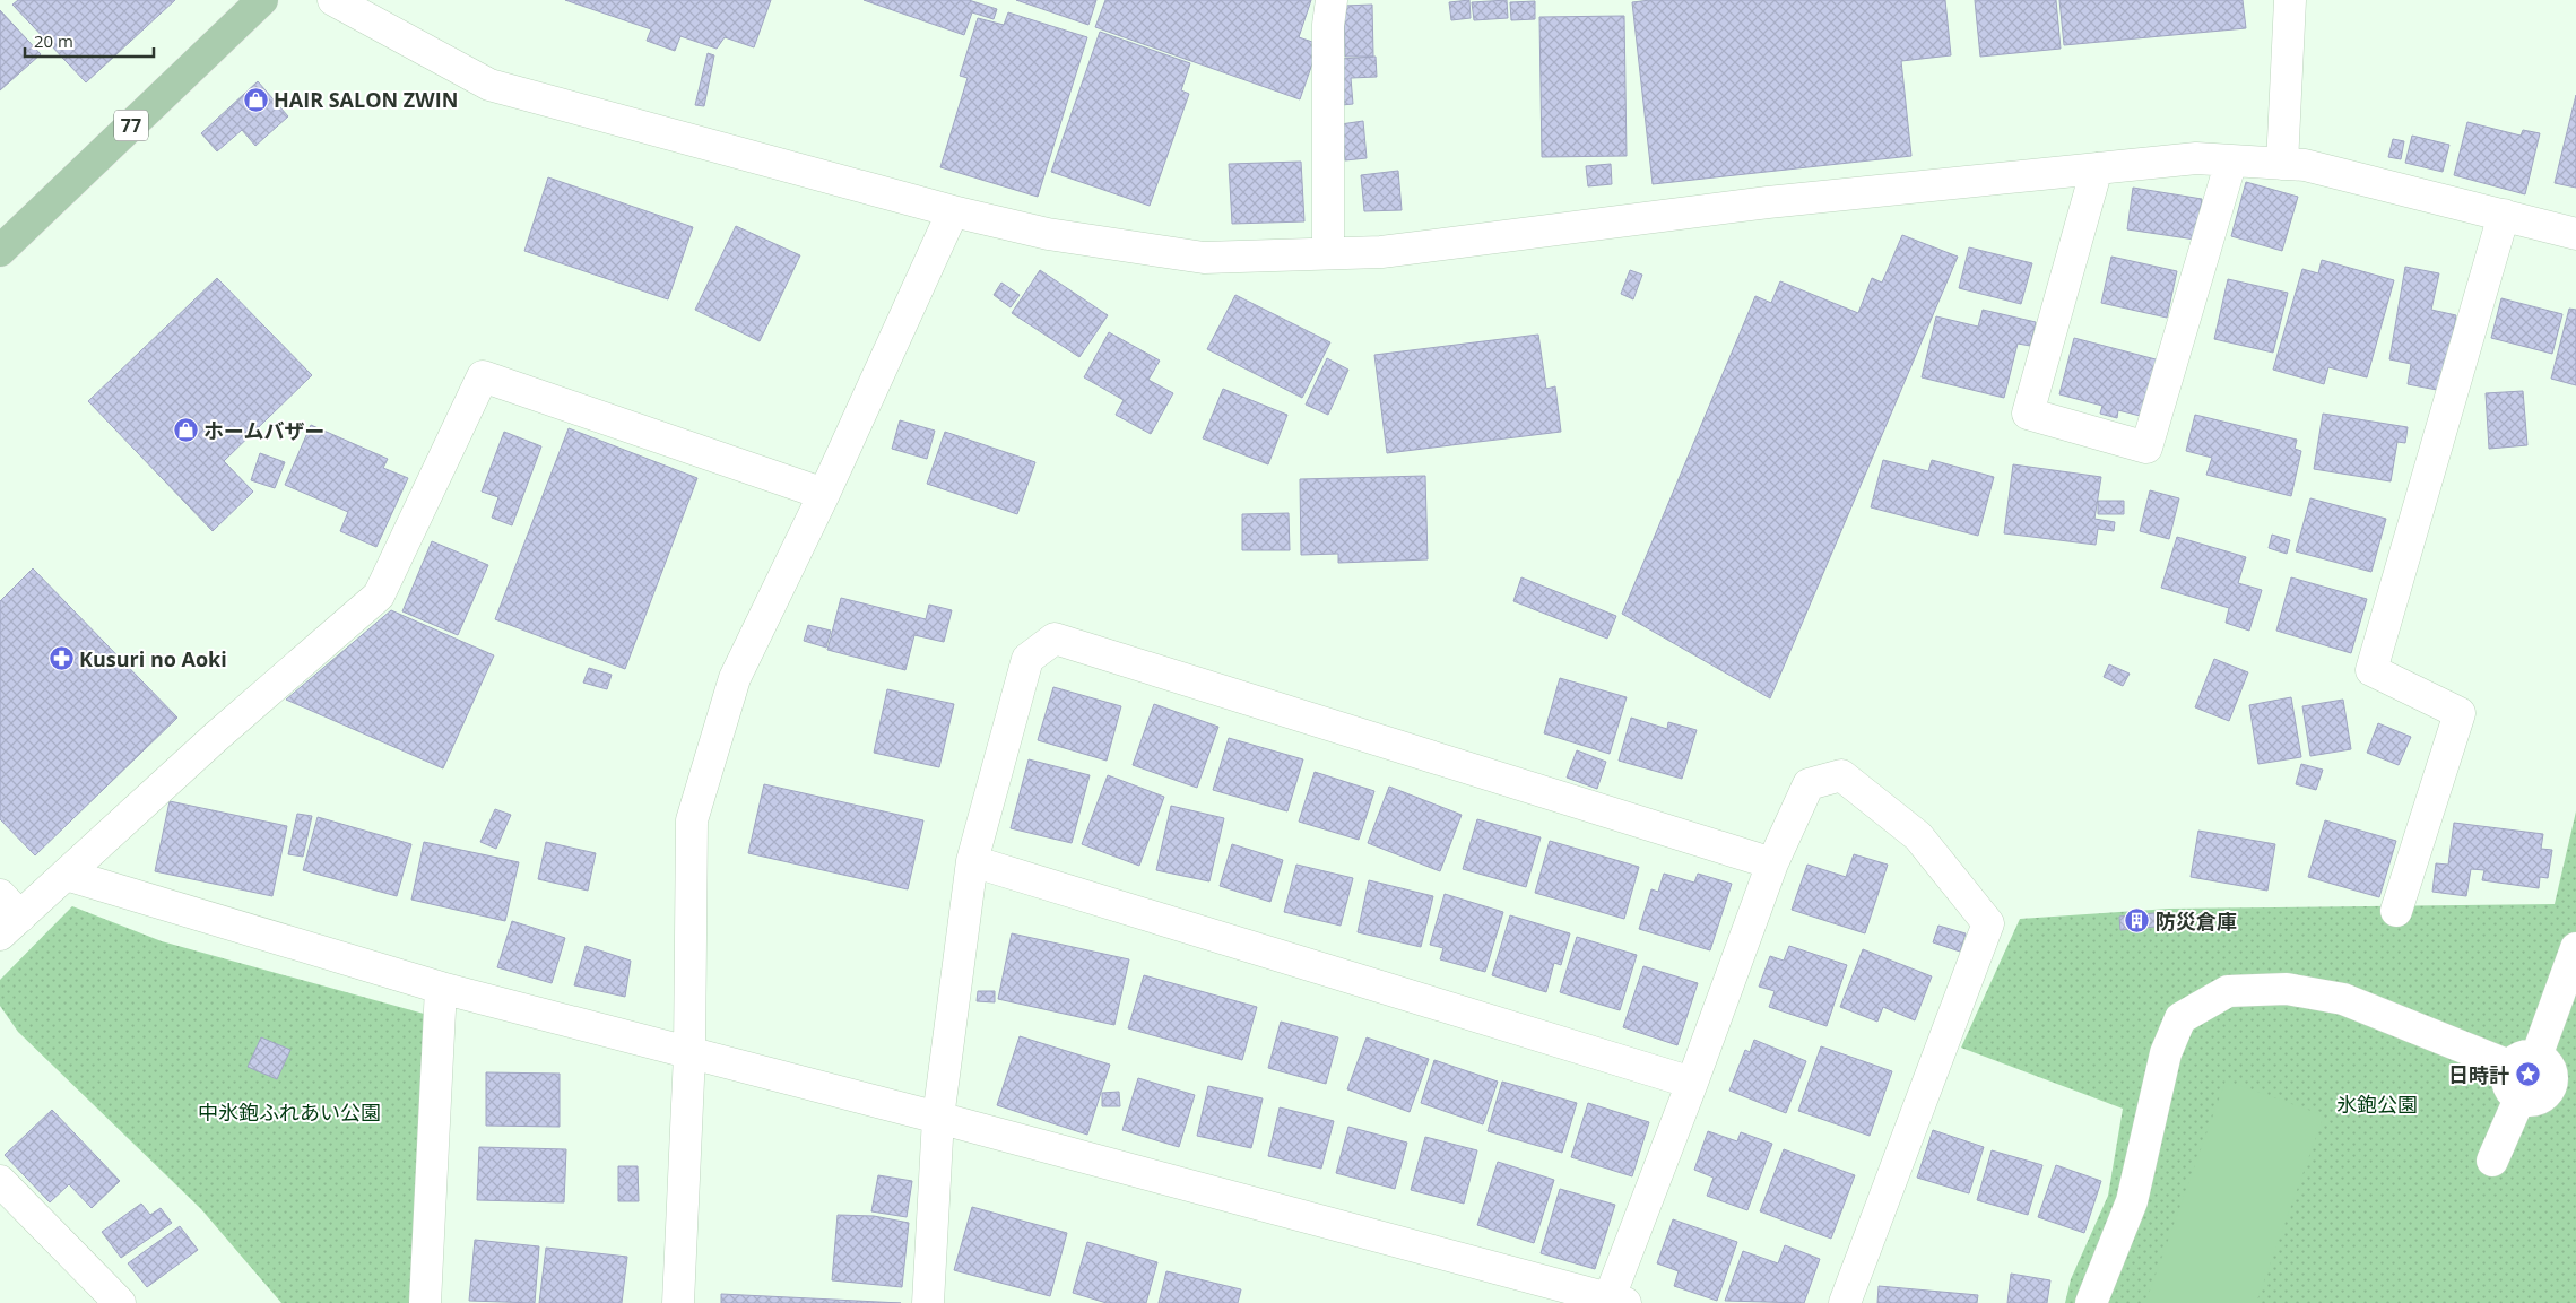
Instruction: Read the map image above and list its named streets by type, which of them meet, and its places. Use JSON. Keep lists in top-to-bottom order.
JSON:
{
  "streets": {
    "main road": ["77"]
  },
  "parks": ["氷鉋公園", "中氷鉋ふれあい公園"],
  "places": {
    "shop": ["HAIR SALON ZWIN", "ホームバザー"],
    "pharmacy": ["Kusuri no Aoki"],
    "building": ["防災倉庫"],
    "place": ["日時計"]
  },
  "scale_bar": "20 m"
}
